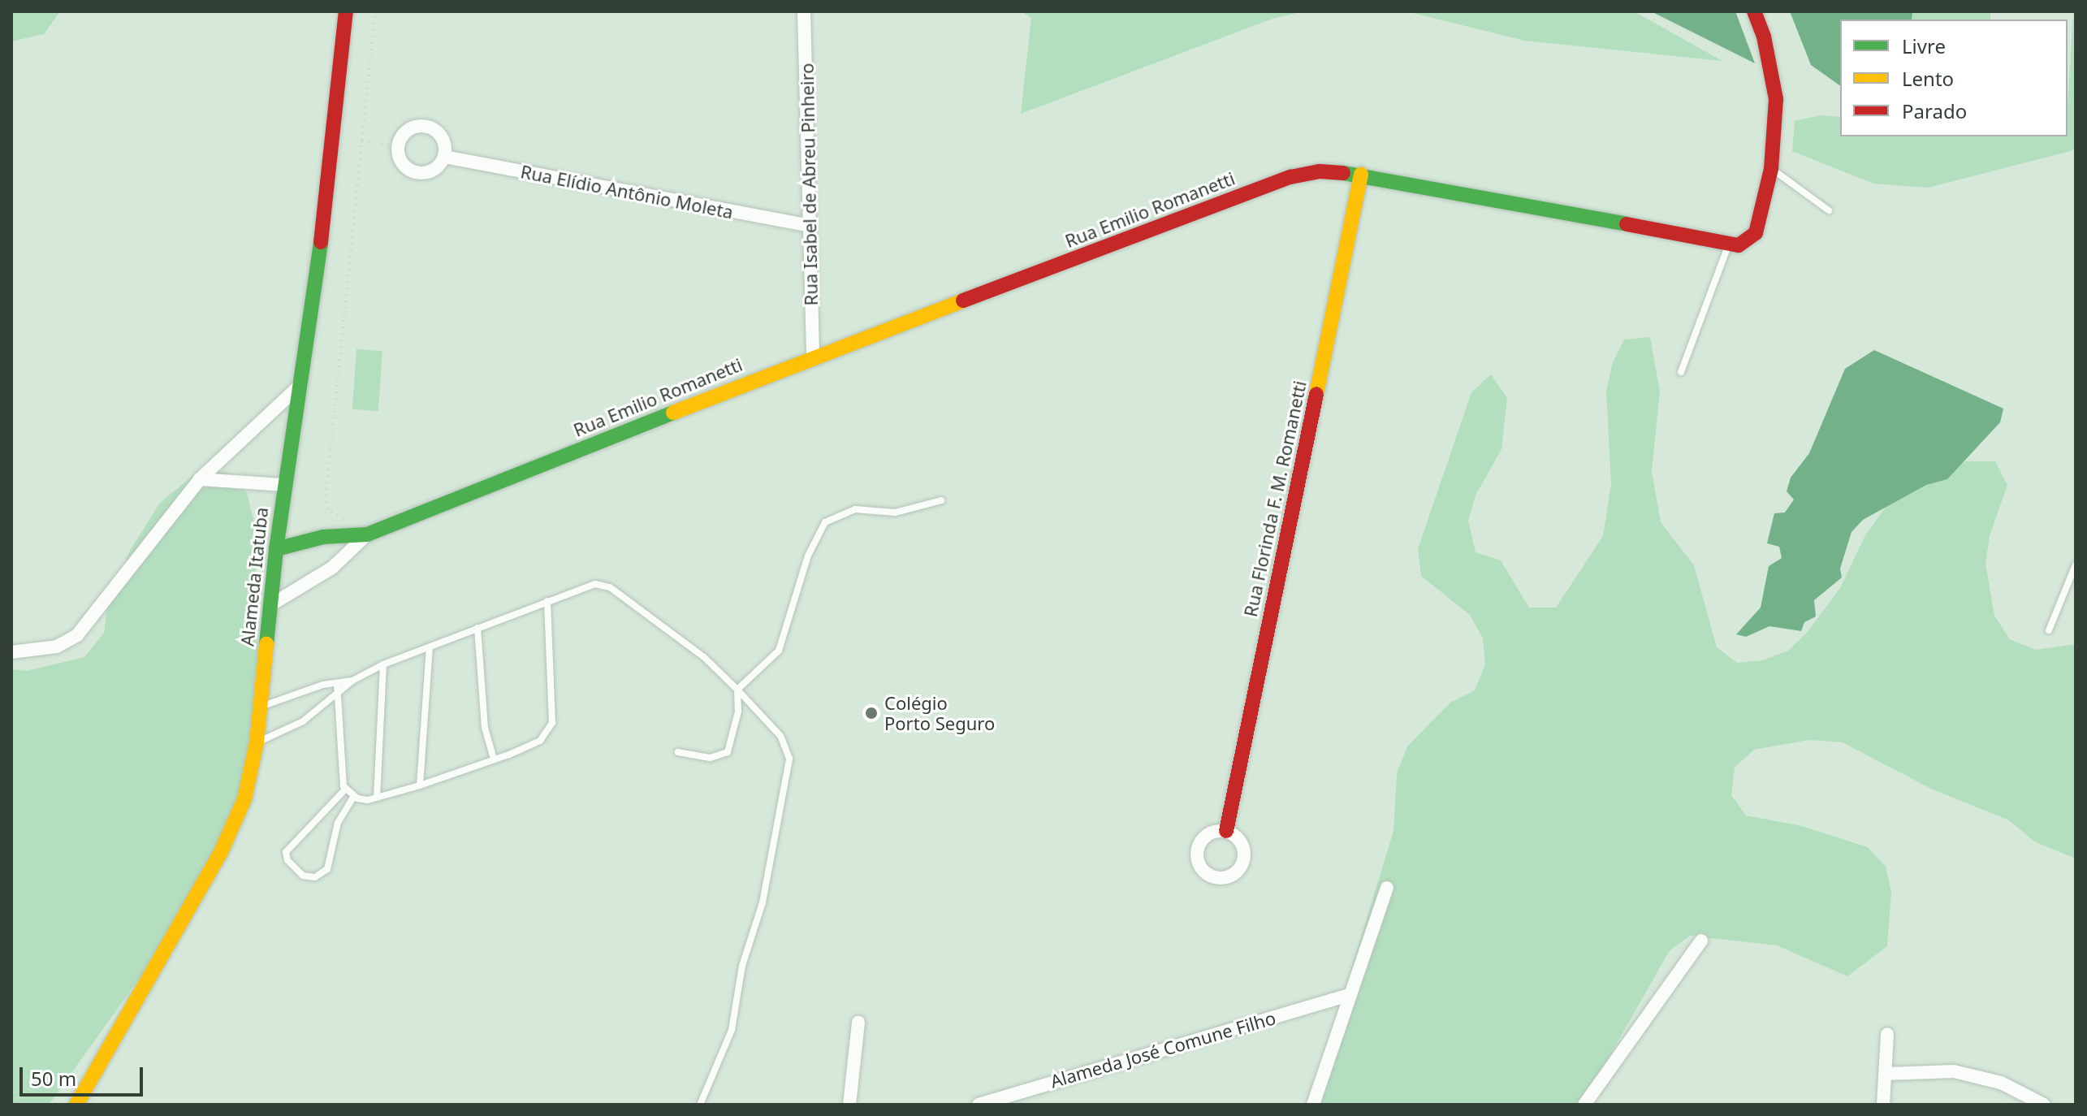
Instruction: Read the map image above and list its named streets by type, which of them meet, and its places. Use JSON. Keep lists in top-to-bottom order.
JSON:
{
  "streets": {
    "street": [
      "Rua Isabel de Abreu Pinheiro",
      "Rua Elídio Antônio Moleta",
      "Rua Emilio Romanetti",
      "Rua Florinda F. M. Romanetti",
      "Alameda Itatuba",
      "Alameda José Comune Filho"
    ]
  },
  "crossings": [
    ["Rua Isabel de Abreu Pinheiro", "Rua Elídio Antônio Moleta"],
    ["Rua Isabel de Abreu Pinheiro", "Rua Emilio Romanetti"],
    ["Rua Emilio Romanetti", "Rua Florinda F. M. Romanetti"],
    ["Rua Emilio Romanetti", "Alameda Itatuba"]
  ],
  "places": ["Colégio Porto Seguro"],
  "legend": ["Livre", "Lento", "Parado"],
  "scale_bar": "50 m"
}
